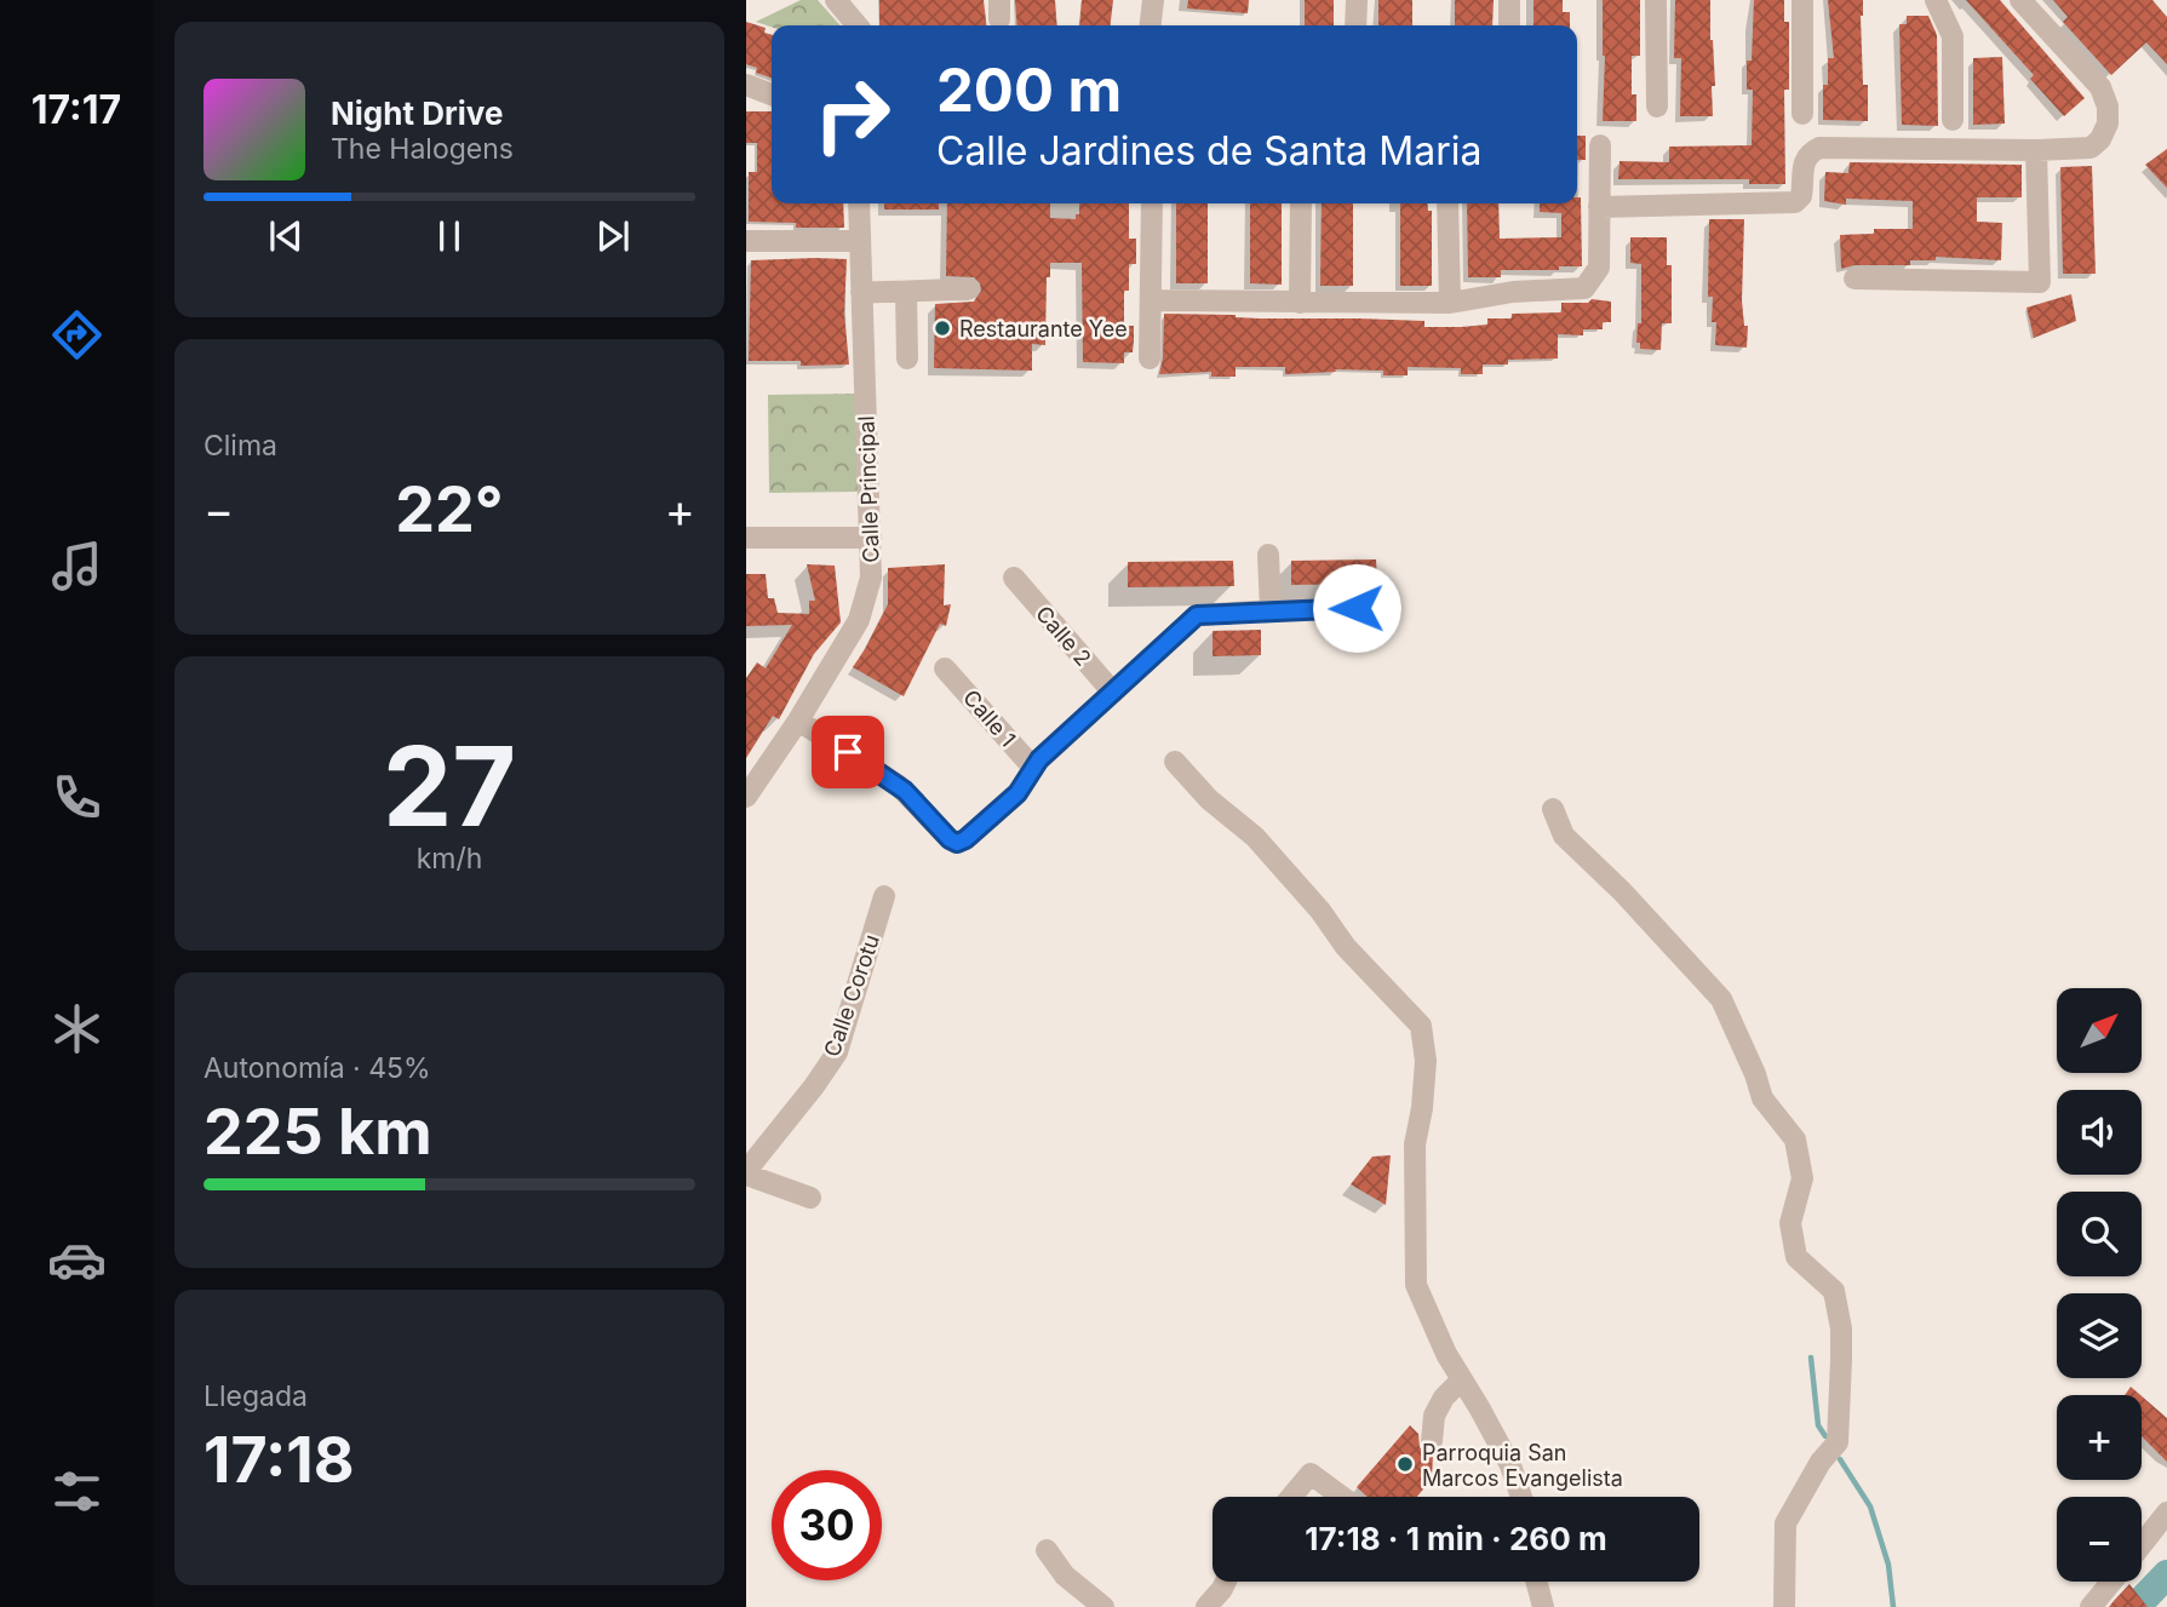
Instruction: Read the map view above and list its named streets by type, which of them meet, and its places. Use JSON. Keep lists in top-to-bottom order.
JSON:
{
  "streets": {
    "street": [
      "Calle Principal",
      "Calle 2",
      "Calle 1",
      "Calle Corotu"
    ]
  },
  "places": ["Restaurante Yee", "Parroquia San Marcos Evangelista"],
  "north": "top right",
  "page": {
    "tabs": "17:17",
    "turn": ["200 m", "Calle Jardines de Santa Maria"],
    "song": ["Night Drive", "The Halogens"],
    "tile": [
      "Clima",
      ["27", "km/h"],
      ["Autonomía · 45%", "225 km"],
      ["Llegada", "17:18"]
    ],
    "heat": ["−", "22°", "+"],
    "map_buttons": ["+", "−"],
    "limit": "30",
    "trip": "17:18 · 1 min · 260 m"
  }
}
